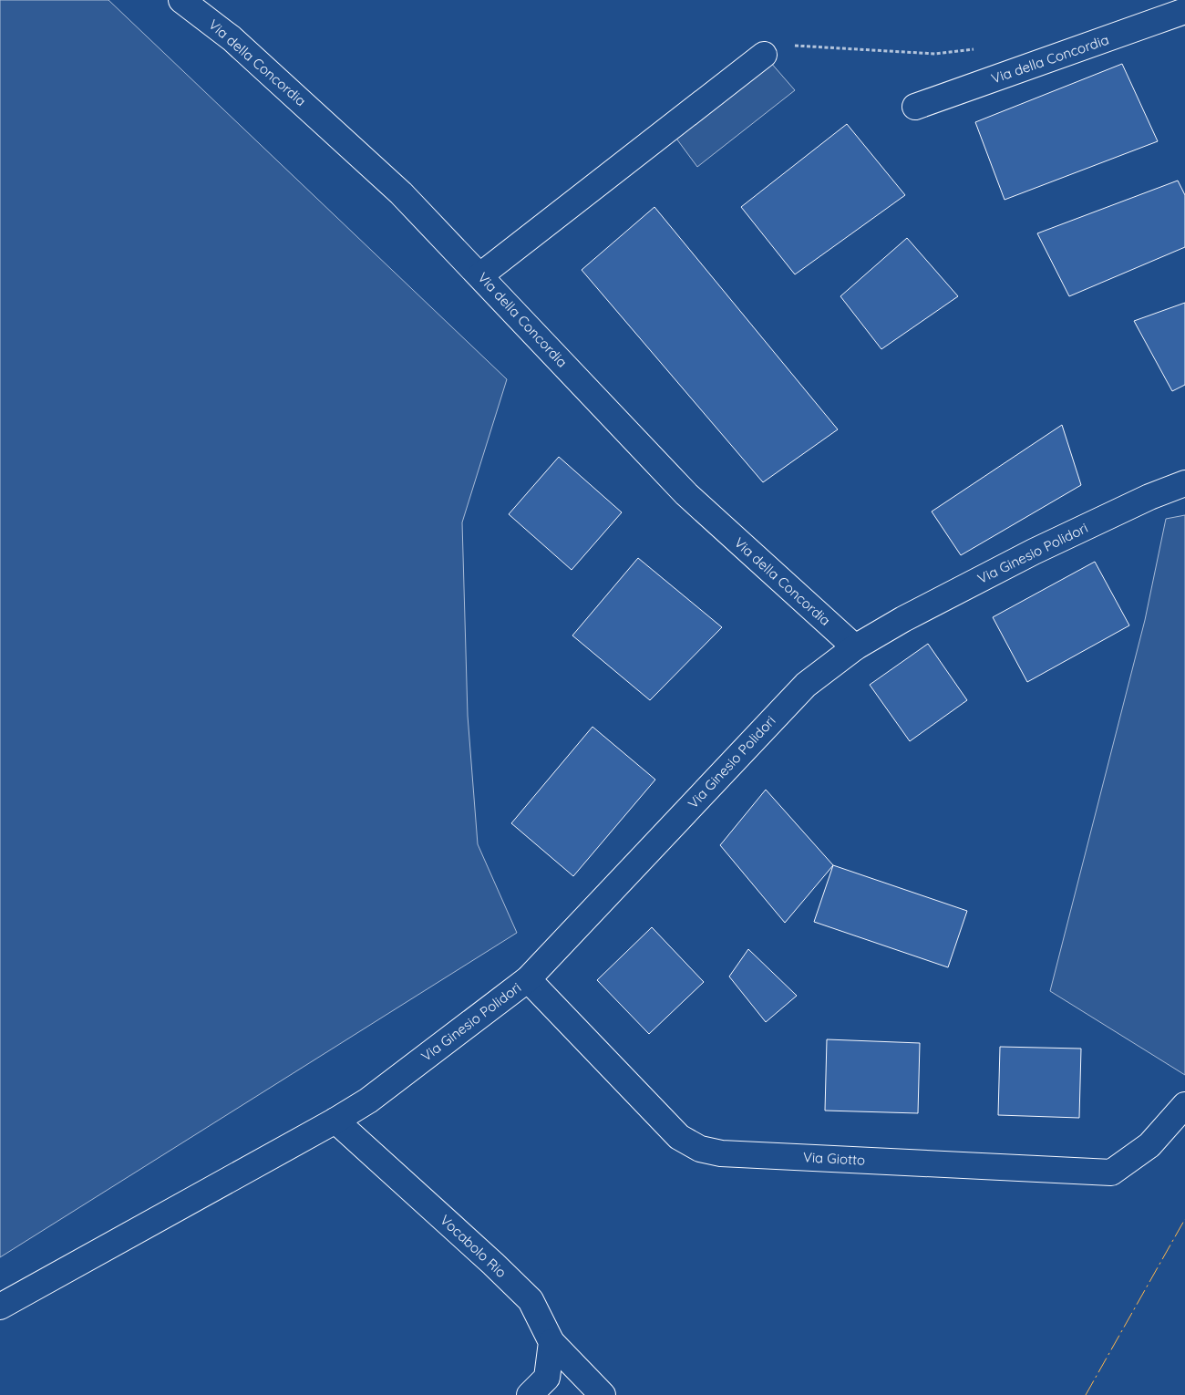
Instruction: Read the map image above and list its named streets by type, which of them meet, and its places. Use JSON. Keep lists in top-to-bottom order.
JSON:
{
  "streets": {
    "street": [
      "Via della Concordia",
      "Via Ginesio Polidori",
      "Via Giotto",
      "Vocabolo Rio"
    ]
  },
  "crossings": [
    ["Via della Concordia", "Via Ginesio Polidori"],
    ["Via Ginesio Polidori", "Via Giotto"],
    ["Via Ginesio Polidori", "Vocabolo Rio"]
  ]
}
